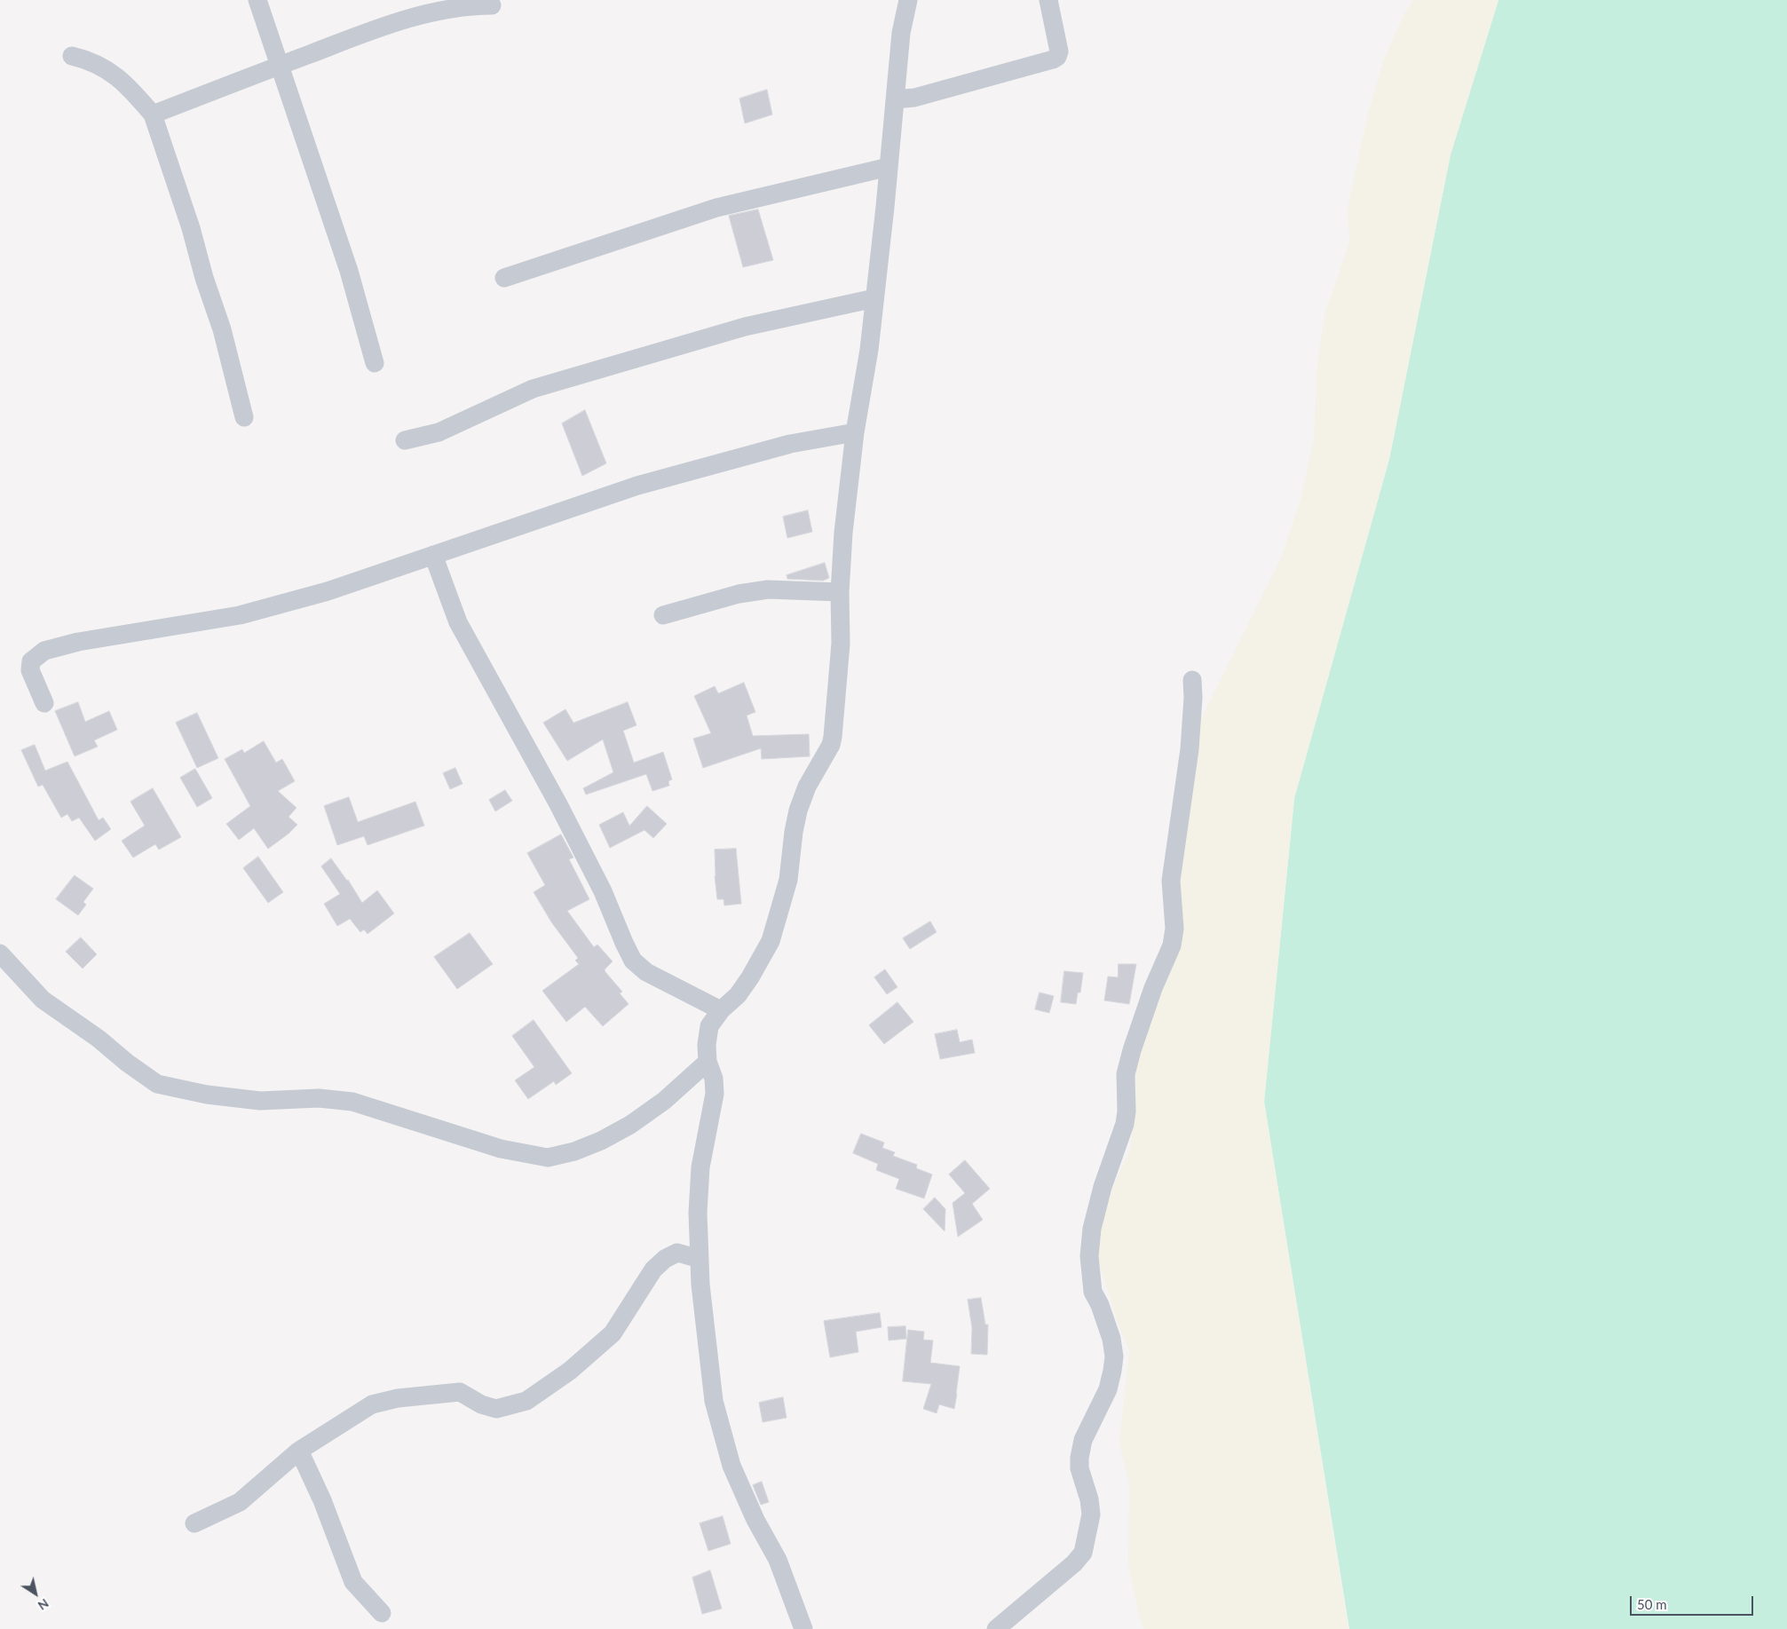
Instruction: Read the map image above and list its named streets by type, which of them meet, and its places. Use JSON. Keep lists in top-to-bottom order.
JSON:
{
  "scale_bar": "50 m",
  "north": "bottom right"
}
